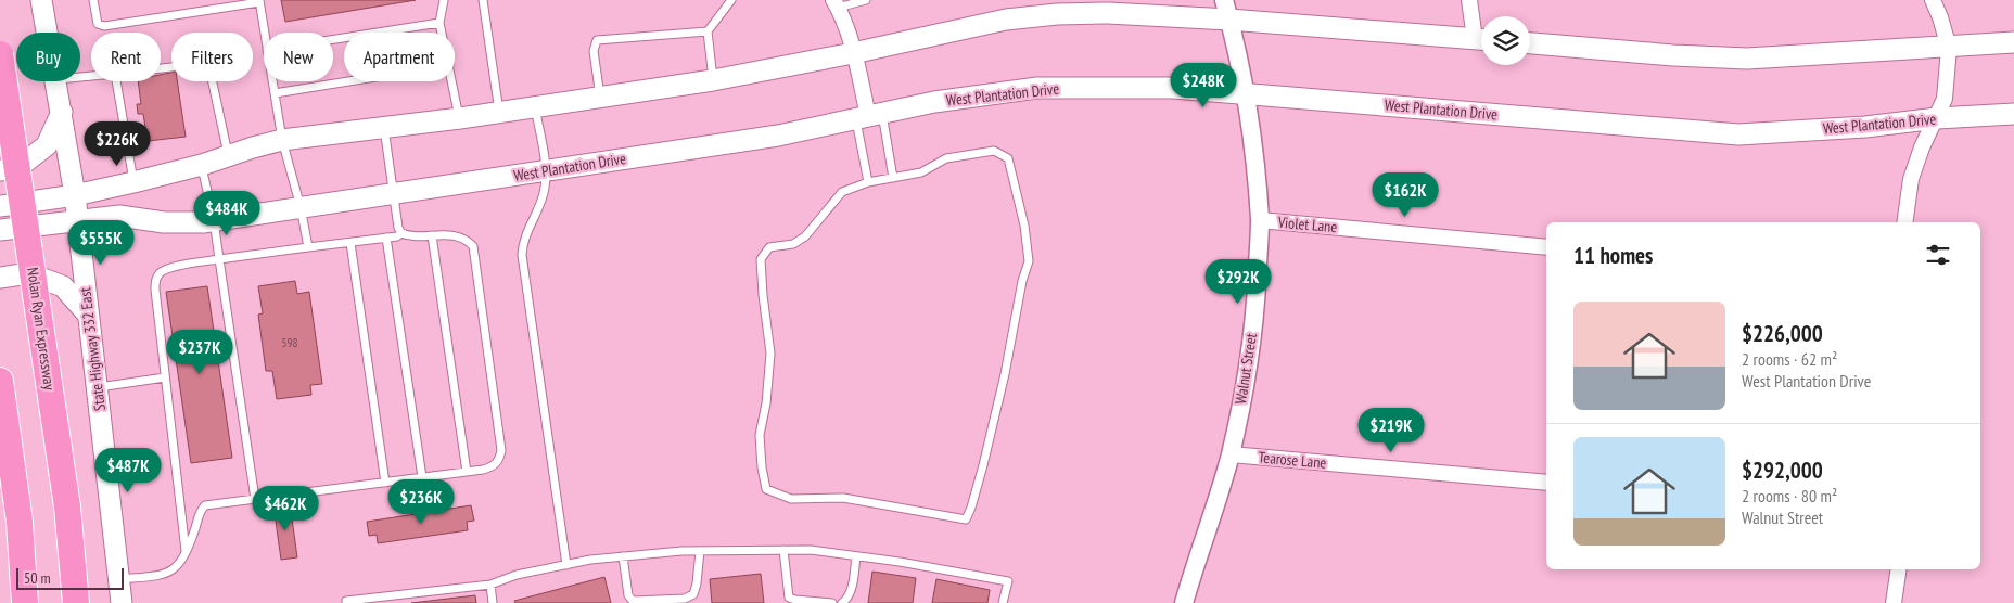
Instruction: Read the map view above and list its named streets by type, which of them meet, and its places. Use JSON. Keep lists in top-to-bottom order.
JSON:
{
  "streets": {
    "highway": ["Nolan Ryan Expressway"],
    "main road": ["West Plantation Drive", "State Highway 332 East"],
    "street": ["Violet Lane", "Walnut Street", "Tearose Lane"]
  },
  "crossings": [
    ["West Plantation Drive", "State Highway 332 East"],
    ["West Plantation Drive", "Walnut Street"],
    ["Violet Lane", "Walnut Street"],
    ["Walnut Street", "Tearose Lane"]
  ],
  "house_numbers": ["598"],
  "scale_bar": "50 m",
  "page": {
    "chip": [
      "Buy",
      "Rent",
      "Filters",
      "New",
      "Apartment"
    ],
    "price": [
      "$248K",
      "$226K",
      "$162K",
      "$484K",
      "$555K",
      "$292K",
      "$237K",
      "$219K",
      "$487K",
      "$236K",
      "$462K"
    ],
    "heading": "11 homes",
    "list": [
      {
        "name": "$226,000",
        "note": "2 rooms · 62 m² · West Plantation Drive"
      },
      {
        "name": "$292,000",
        "note": "2 rooms · 80 m² · Walnut Street"
      }
    ],
    "scale": "50 m"
  }
}
